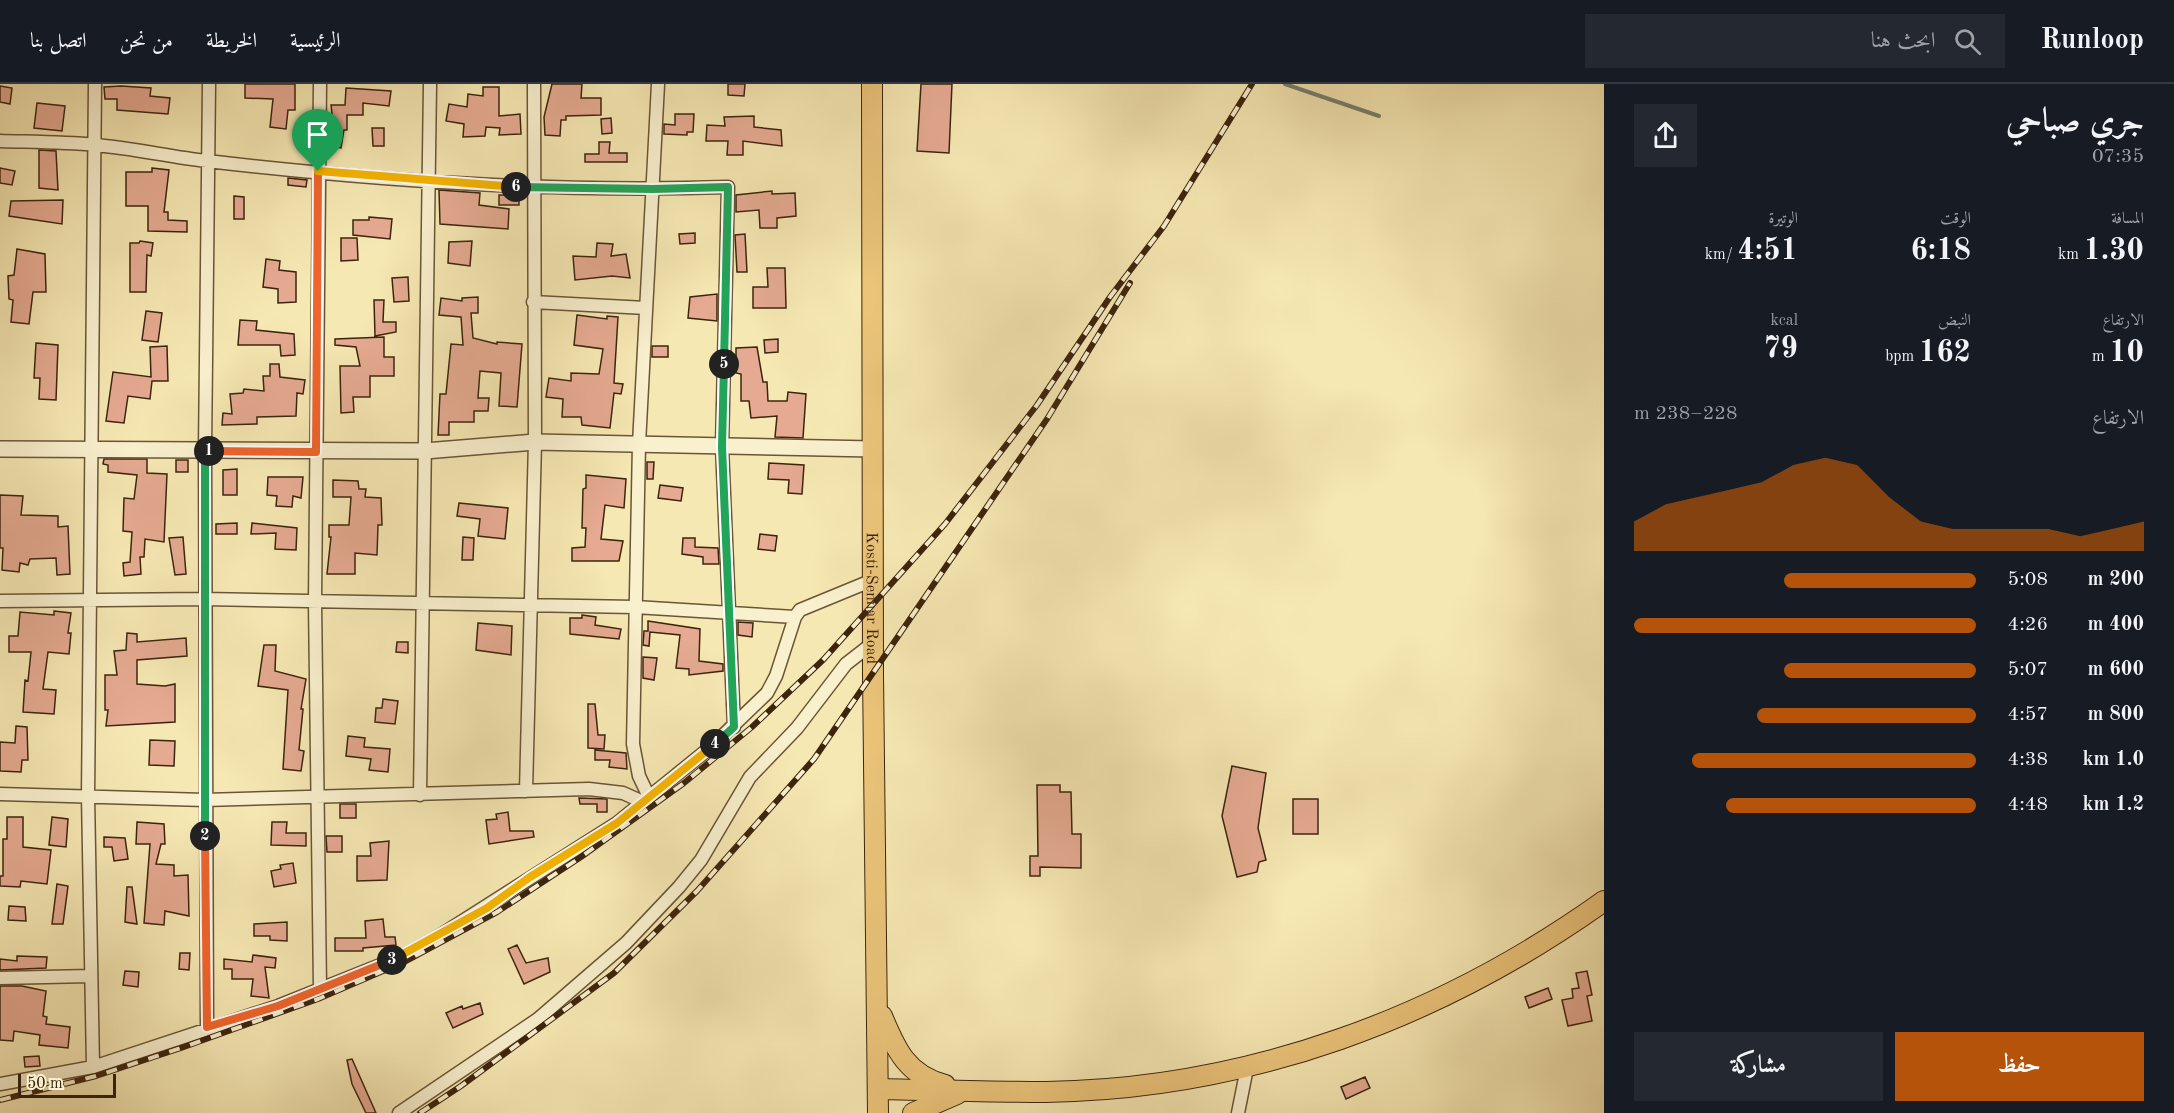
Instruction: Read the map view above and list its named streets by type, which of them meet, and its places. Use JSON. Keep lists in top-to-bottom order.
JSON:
{
  "streets": {
    "highway": ["Kosti-Sennar Road"]
  },
  "scale_bar": "50 m",
  "page": {
    "header": "Runloop",
    "search": "ابحث هنا",
    "nav": [
      "الرئيسية",
      "الخريطة",
      "من نحن",
      "اتصل بنا"
    ],
    "heading": ["جري صباحي", "07:35"],
    "pins": [
      "6",
      "5",
      "1",
      "4",
      "2",
      "3"
    ],
    "stats": [
      ["المسافة", "1.30 km"],
      ["الوقت", "6:18"],
      ["الوتيرة", "4:51 /km"],
      ["الارتفاع", "10 m"],
      ["النبض", "162 bpm"],
      ["kcal", "79"]
    ],
    "chart": ["الارتفاع", "228–238 m"],
    "list": [
      {
        "name": "200 m",
        "note": "5:08"
      },
      {
        "name": "400 m",
        "note": "4:26"
      },
      {
        "name": "600 m",
        "note": "5:07"
      },
      {
        "name": "800 m",
        "note": "4:57"
      },
      {
        "name": "1.0 km",
        "note": "4:38"
      },
      {
        "name": "1.2 km",
        "note": "4:48"
      }
    ],
    "buttons": ["حفظ", "مشاركة"],
    "scale": "50 m"
  }
}
